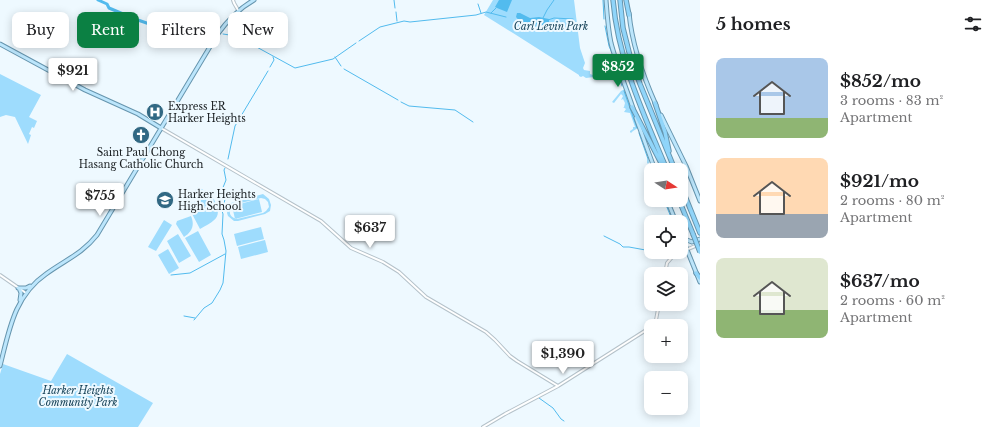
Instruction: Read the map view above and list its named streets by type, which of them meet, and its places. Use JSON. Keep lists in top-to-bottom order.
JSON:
{
  "parks": ["Carl Levin Park", "Harker Heights Community Park"],
  "places": {
    "hospital": ["Express ER Harker Heights"],
    "church": ["Saint Paul Chong Hasang Catholic Church"],
    "school or university": ["Harker Heights High School"]
  },
  "north": "right",
  "page": {
    "heading": "5 homes",
    "chip": [
      "Buy",
      "Rent",
      "Filters",
      "New"
    ],
    "list": [
      {
        "name": "$852/mo",
        "note": "3 rooms · 83 m² · Apartment"
      },
      {
        "name": "$921/mo",
        "note": "2 rooms · 80 m² · Apartment"
      },
      {
        "name": "$637/mo",
        "note": "2 rooms · 60 m² · Apartment"
      }
    ],
    "price": [
      "$852",
      "$921",
      "$755",
      "$637",
      "$1,390"
    ],
    "map_buttons": ["+", "−"]
  }
}
